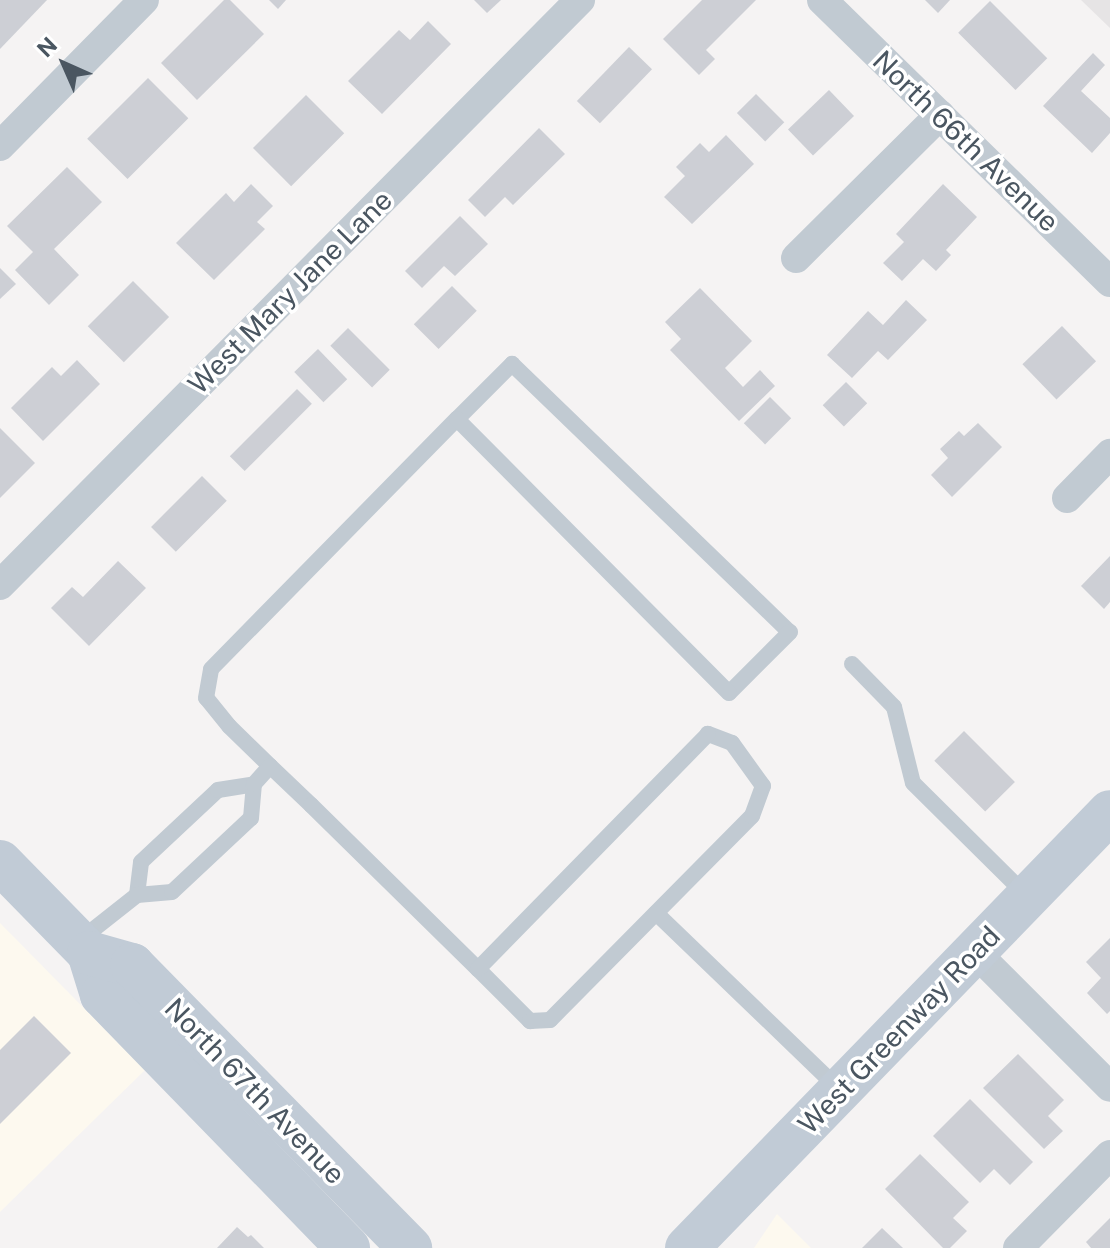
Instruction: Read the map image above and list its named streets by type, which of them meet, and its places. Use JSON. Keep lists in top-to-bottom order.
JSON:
{
  "streets": {
    "main road": ["West Greenway Road", "North 67th Avenue"],
    "street": ["North 66th Avenue", "West Mary Jane Lane"]
  },
  "north": "top left"
}
